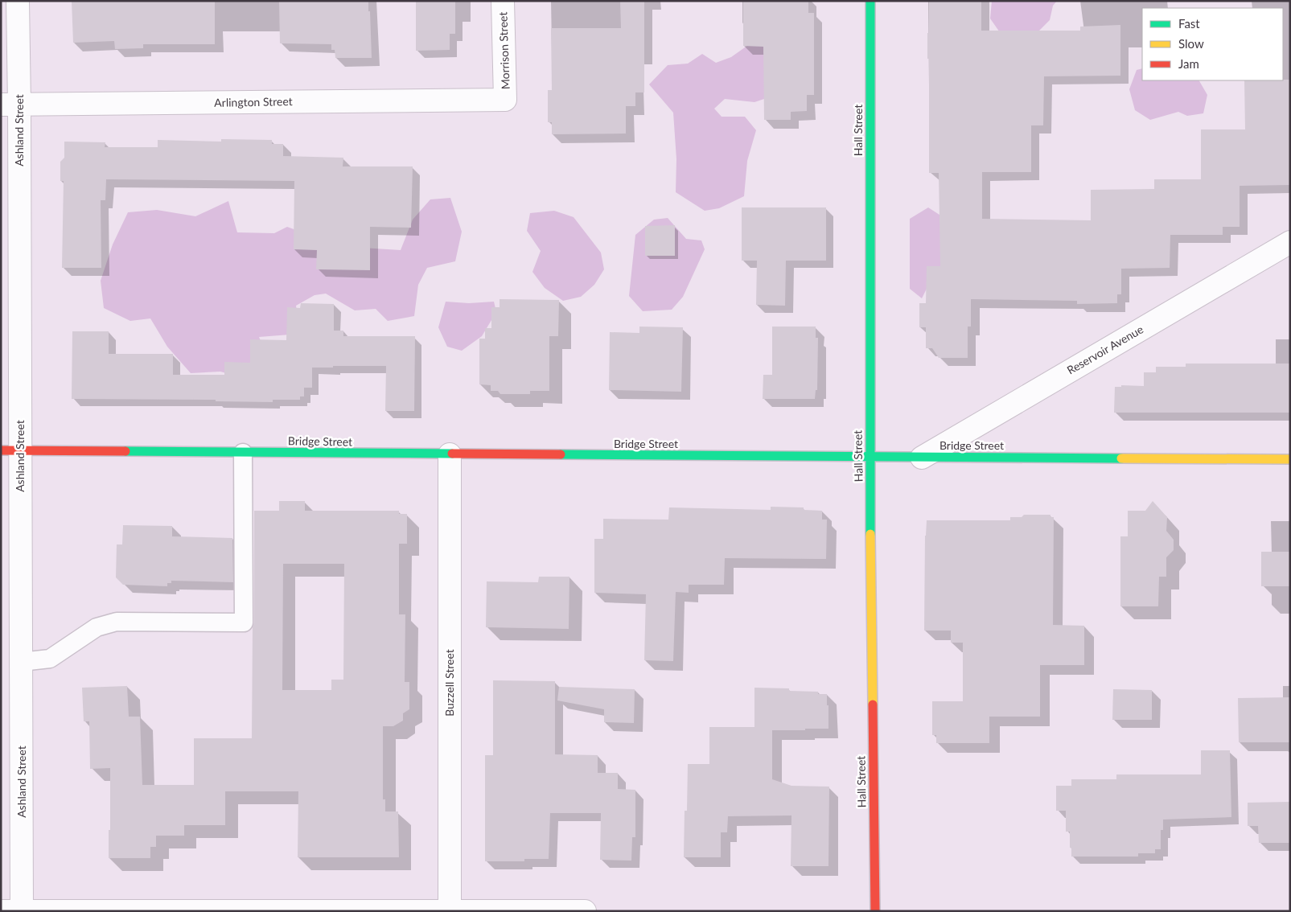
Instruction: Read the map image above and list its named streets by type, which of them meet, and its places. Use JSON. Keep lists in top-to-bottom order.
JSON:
{
  "streets": {
    "main road": ["Hall Street", "Bridge Street"],
    "street": [
      "Morrison Street",
      "Arlington Street",
      "Ashland Street",
      "Reservoir Avenue",
      "Buzzell Street"
    ]
  },
  "crossings": [
    ["Morrison Street", "Arlington Street"],
    ["Arlington Street", "Ashland Street"],
    ["Ashland Street", "Bridge Street"],
    ["Hall Street", "Bridge Street"],
    ["Reservoir Avenue", "Bridge Street"],
    ["Bridge Street", "Buzzell Street"]
  ],
  "legend": ["Fast", "Slow", "Jam"]
}
